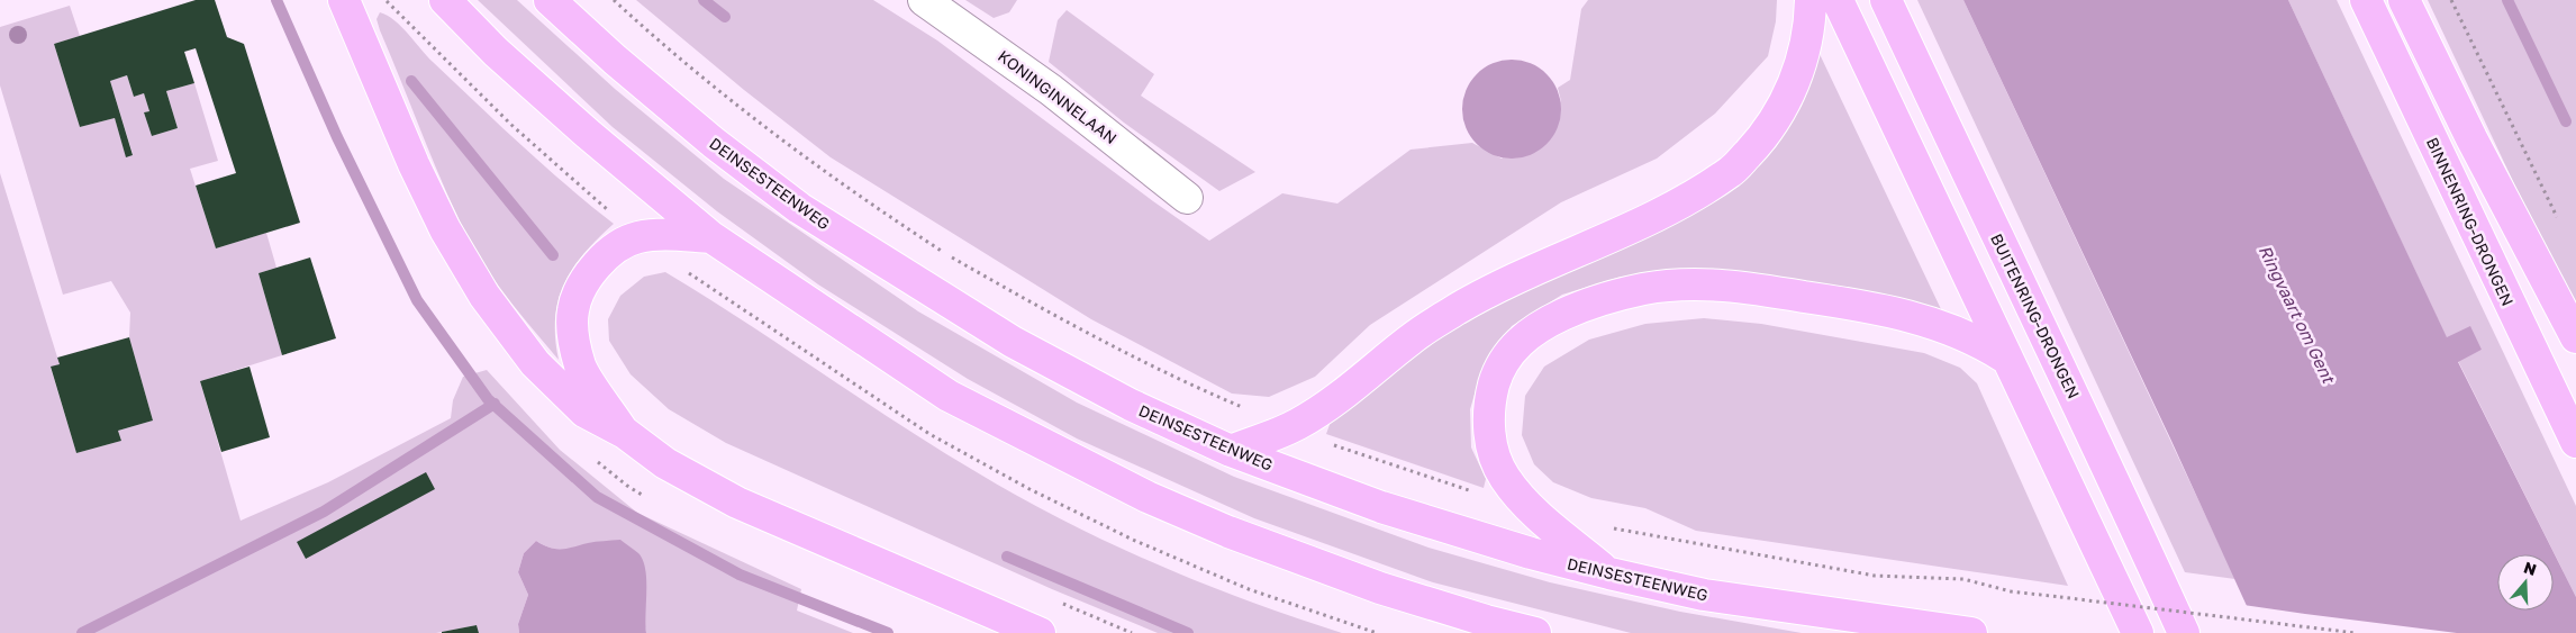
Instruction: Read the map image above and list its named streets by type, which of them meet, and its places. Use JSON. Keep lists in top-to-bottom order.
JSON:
{
  "streets": {
    "highway": ["DEINSESTEENWEG", "BINNENRING-DRONGEN", "BUITENRING-DRONGEN"],
    "street": ["KONINGINNELAAN"]
  },
  "water": ["Ringvaart om Gent"],
  "north": "top"
}
